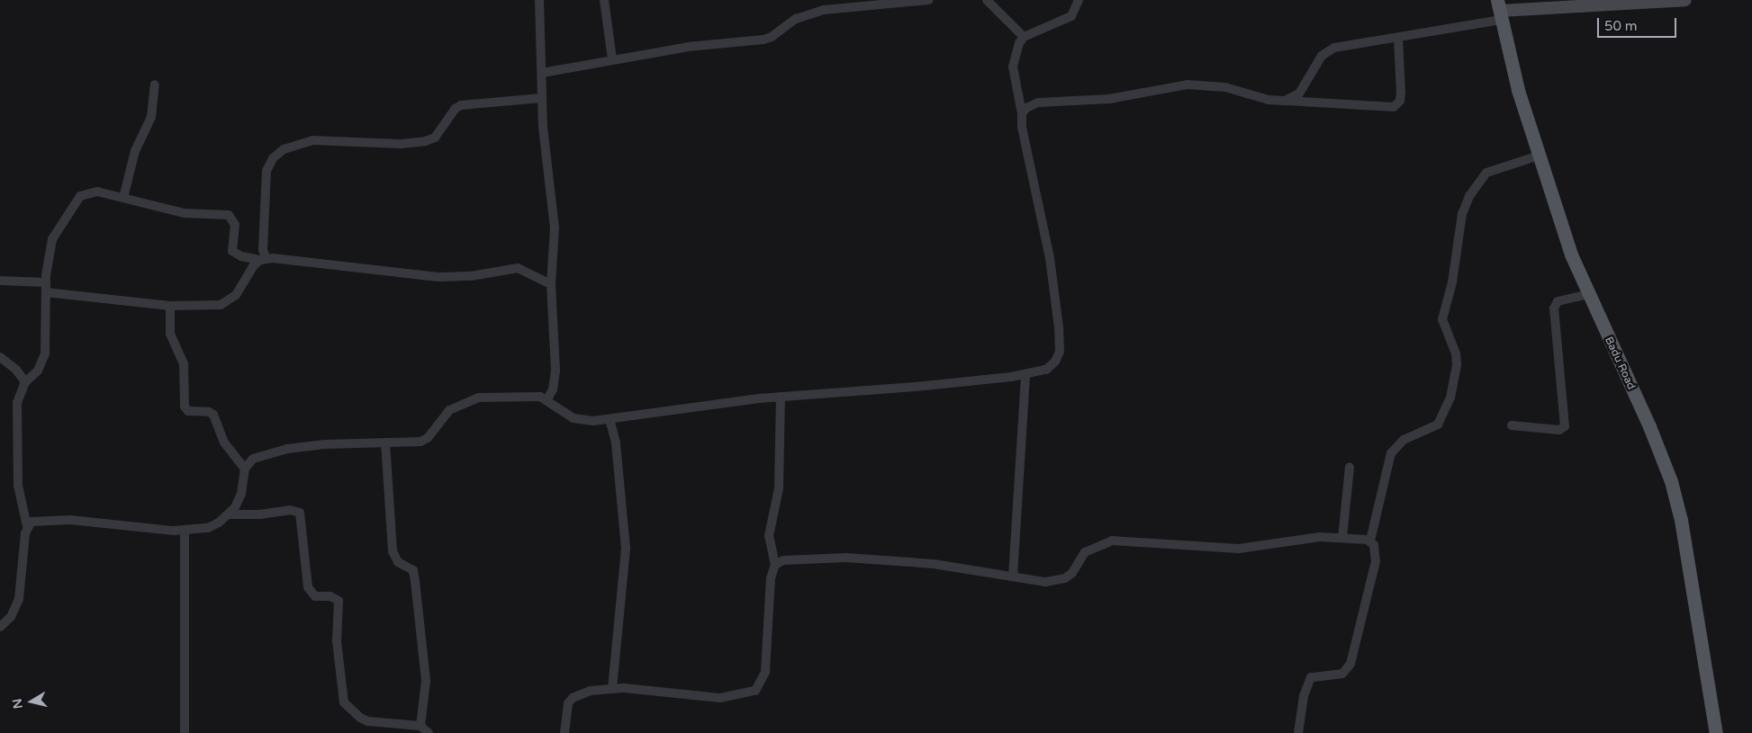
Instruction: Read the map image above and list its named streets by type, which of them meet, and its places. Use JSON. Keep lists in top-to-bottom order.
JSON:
{
  "streets": {
    "main road": ["Badu Road"]
  },
  "scale_bar": "50 m",
  "north": "left"
}
